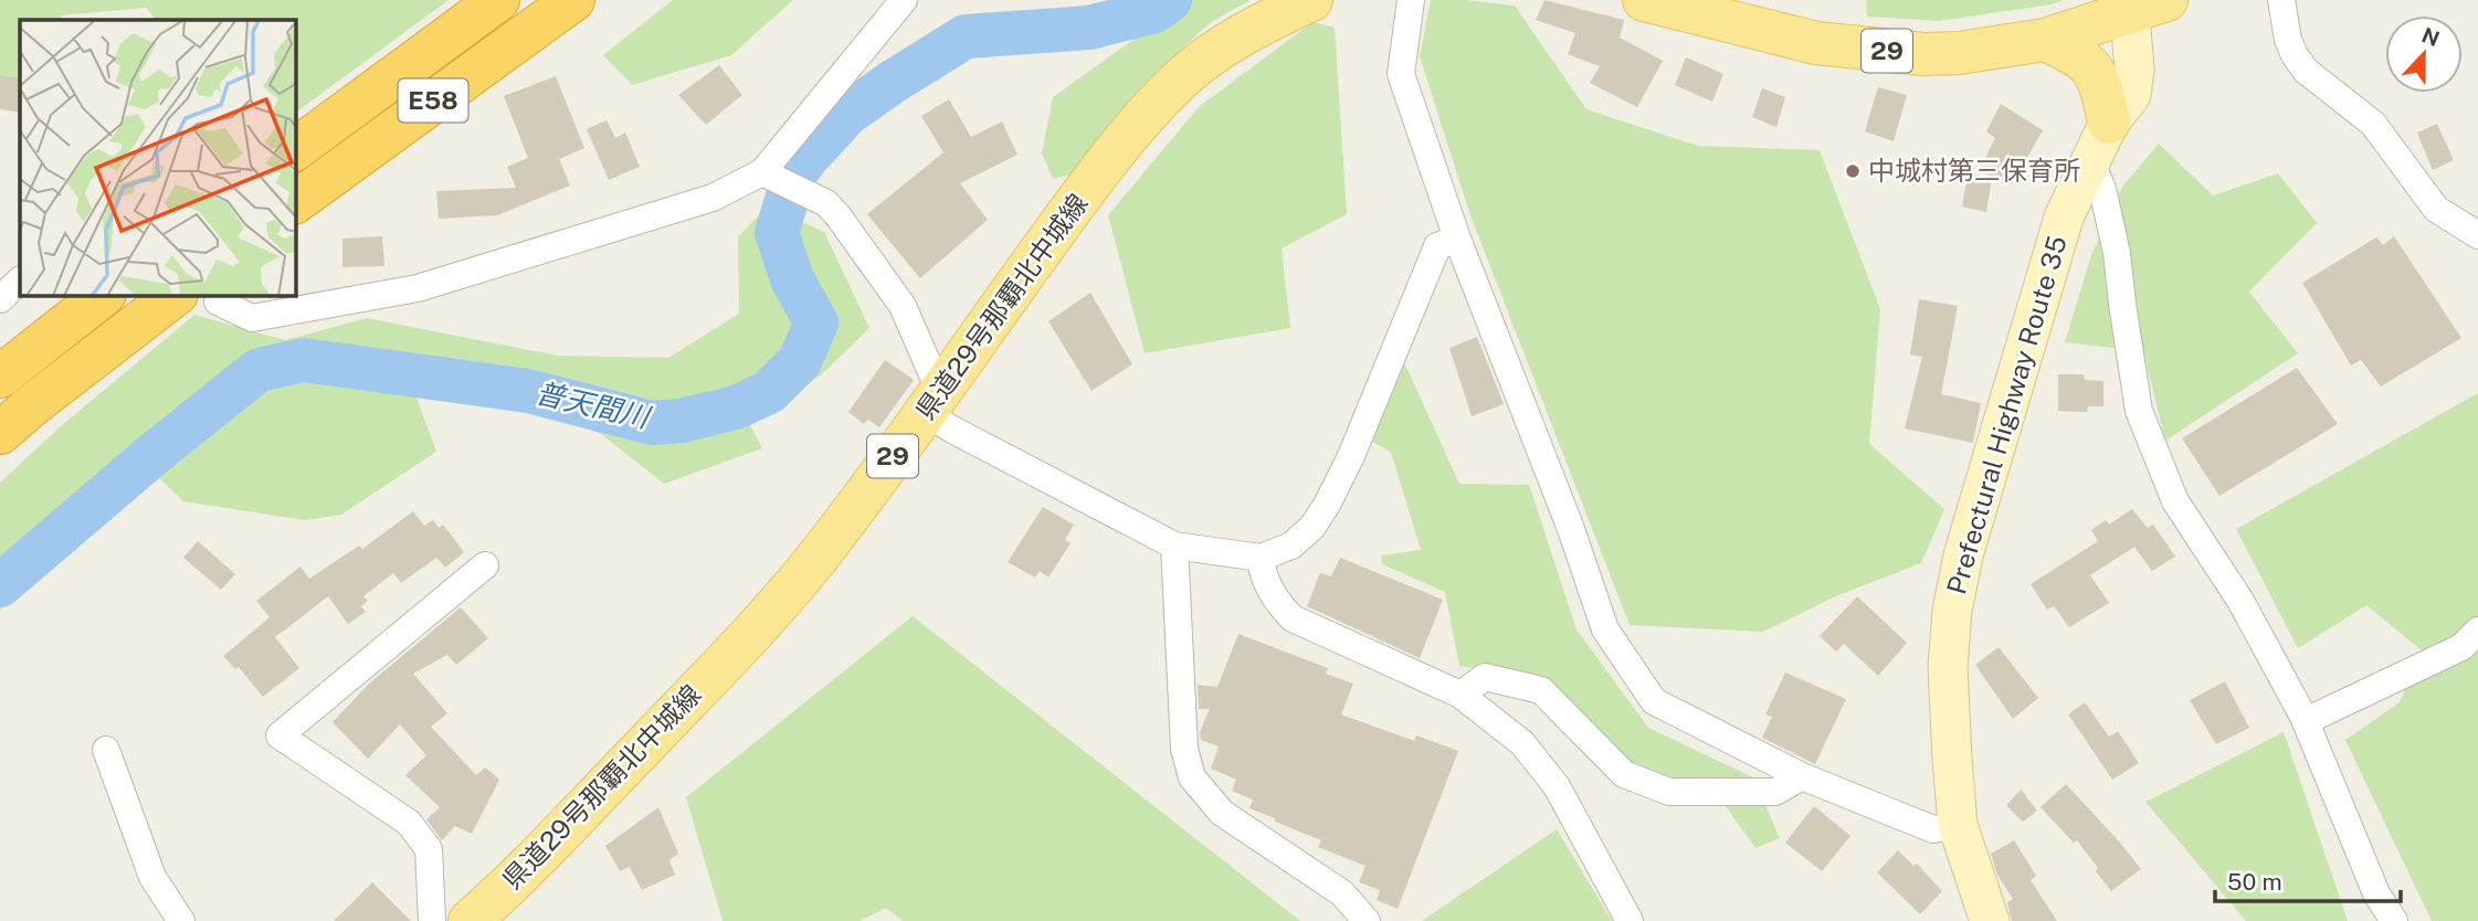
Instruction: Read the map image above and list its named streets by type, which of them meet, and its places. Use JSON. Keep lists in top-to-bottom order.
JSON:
{
  "streets": {
    "highway": ["E58"],
    "main road": ["29", "県道29号那覇北中城線", "Prefectural Highway Route 35"]
  },
  "crossings": [
    ["29", "Prefectural Highway Route 35"]
  ],
  "water": ["普天間川"],
  "places": ["中城村第三保育所"],
  "scale_bar": "50 m",
  "north": "top"
}
